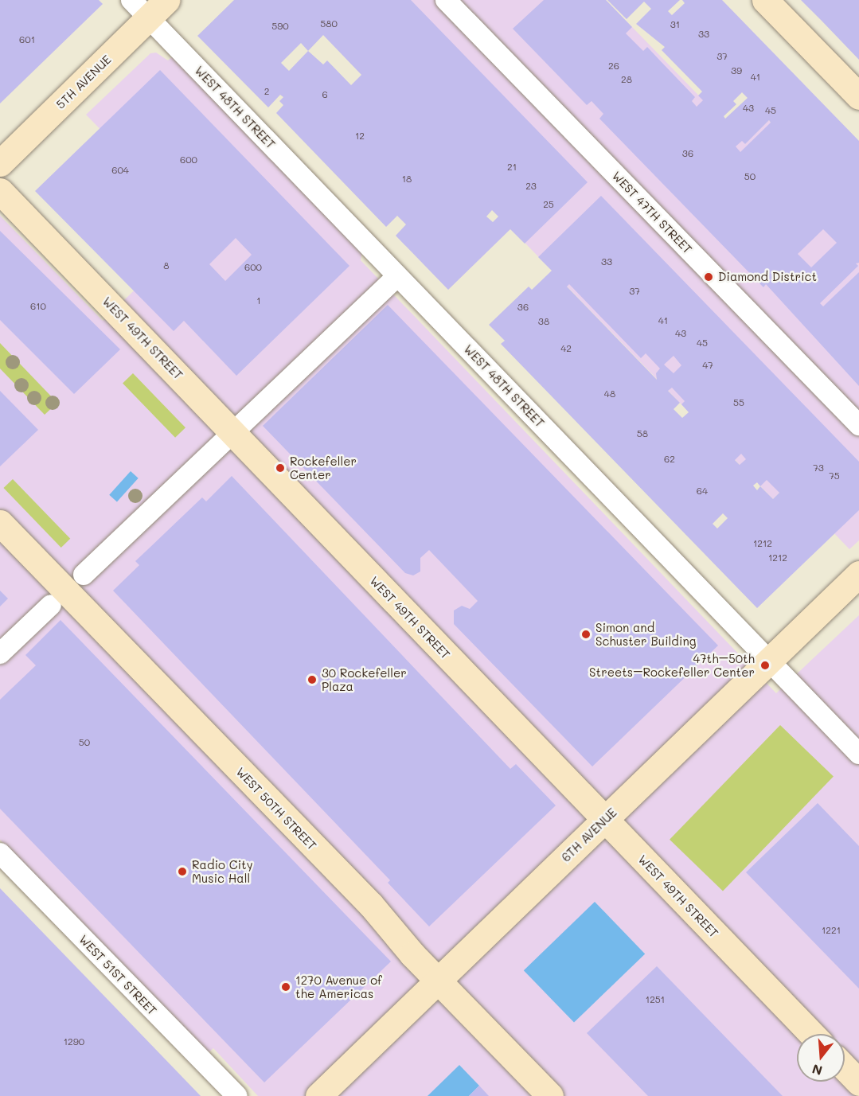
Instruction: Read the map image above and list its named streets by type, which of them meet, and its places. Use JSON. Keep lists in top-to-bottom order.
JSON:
{
  "streets": {
    "main road": [
      "5TH AVENUE",
      "WEST 49TH STREET",
      "WEST 50TH STREET",
      "6TH AVENUE"
    ],
    "street": ["WEST 48TH STREET", "WEST 47TH STREET", "WEST 51ST STREET"]
  },
  "crossings": [
    ["5TH AVENUE", "WEST 48TH STREET"],
    ["WEST 48TH STREET", "6TH AVENUE"],
    ["WEST 49TH STREET", "6TH AVENUE"],
    ["WEST 50TH STREET", "6TH AVENUE"]
  ],
  "places": [
    "Diamond District",
    "Rockefeller Center",
    "Simon and Schuster Building",
    "47th–50th Streets–Rockefeller Center",
    "30 Rockefeller Plaza",
    "Radio City Music Hall",
    "1270 Avenue of the Americas"
  ],
  "house_numbers": [
    "580",
    "31",
    "590",
    "33",
    "601",
    "37",
    "26",
    "39",
    "41",
    "28",
    "2",
    "6",
    "43",
    "45",
    "12",
    "36",
    "600",
    "21",
    "604",
    "50",
    "18",
    "23",
    "25",
    "33",
    "8",
    "600",
    "37",
    "1",
    "610",
    "36",
    "41",
    "38",
    "43",
    "45",
    "42",
    "47",
    "48",
    "55",
    "58",
    "62",
    "73",
    "75",
    "64",
    "1212",
    "1212",
    "50",
    "1221",
    "1251",
    "1290"
  ],
  "north": "bottom"
}
